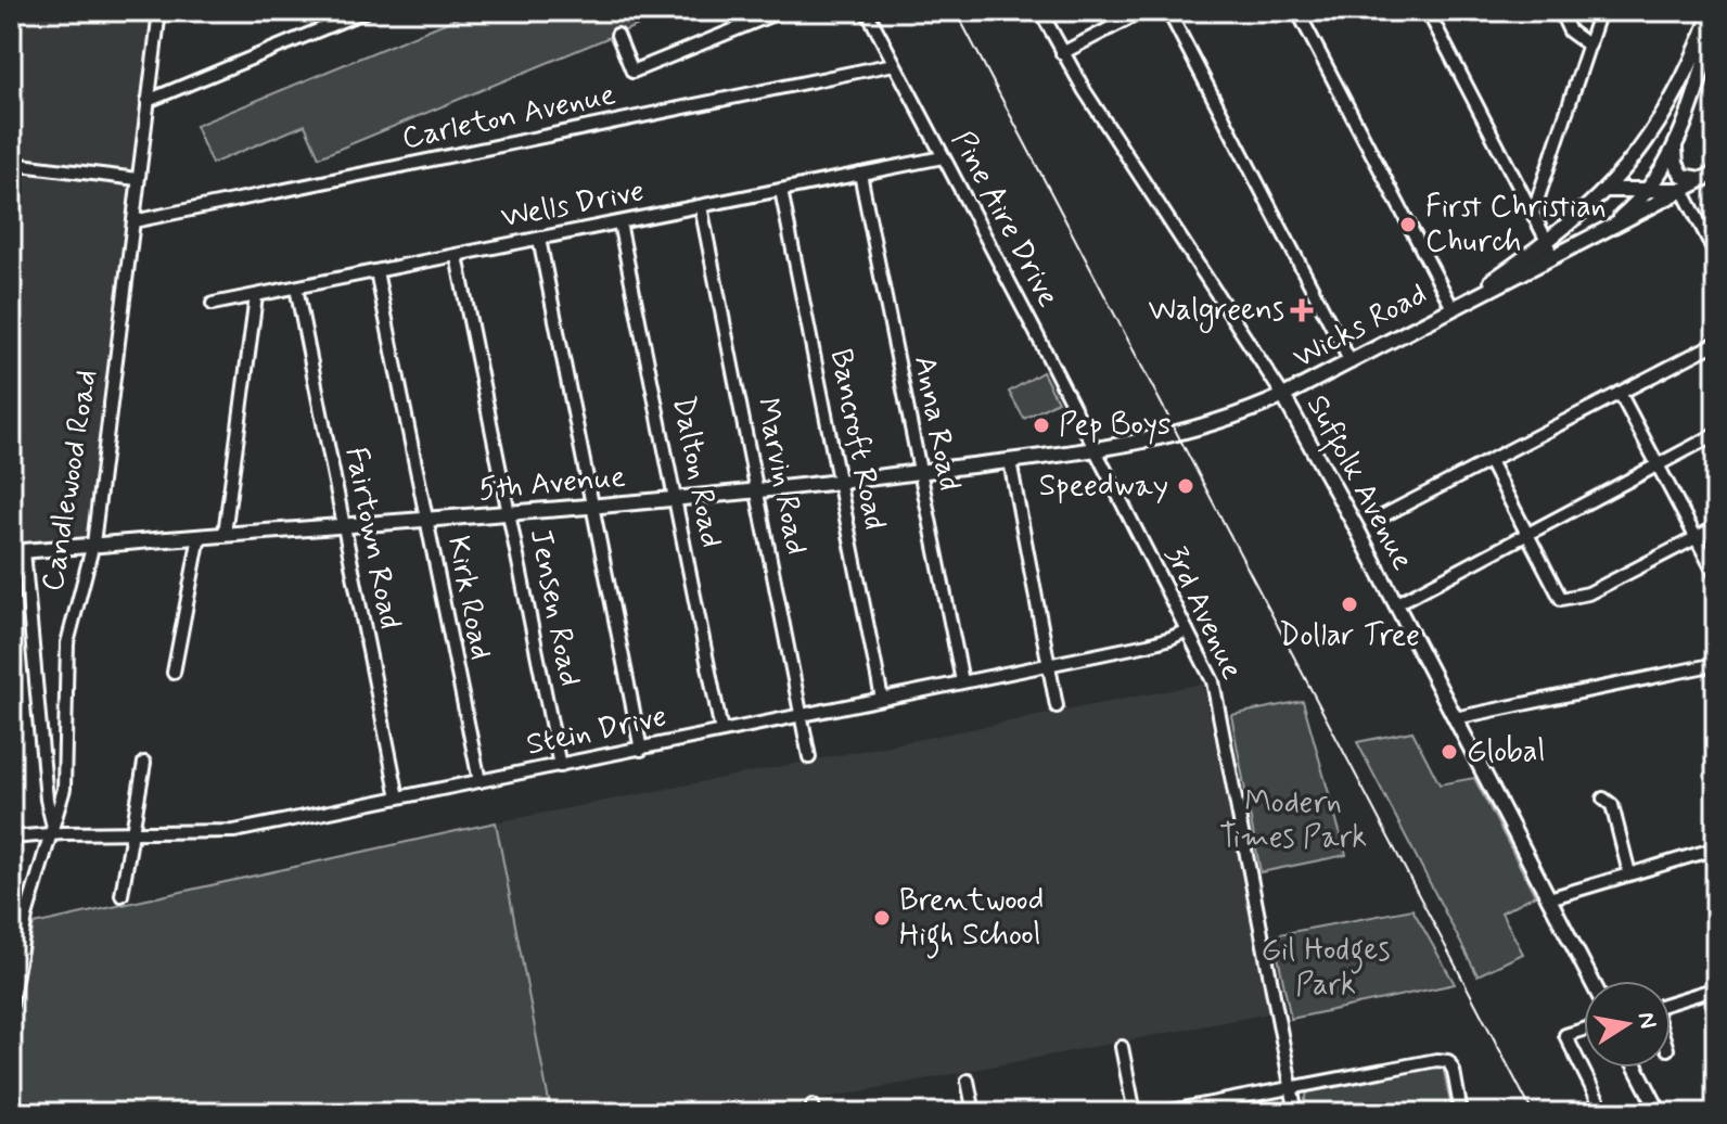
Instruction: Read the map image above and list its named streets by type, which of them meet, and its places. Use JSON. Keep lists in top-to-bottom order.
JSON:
{
  "streets": {
    "main road": ["Wicks Road", "Suffolk Avenue", "5th Avenue"],
    "street": [
      "Carleton Avenue",
      "Wells Drive",
      "Pine Aire Drive",
      "Anna Road",
      "Bancroft Road",
      "Dalton Road",
      "Marvin Road",
      "Candlewood Road",
      "Fairtown Road",
      "Kirk Road",
      "Jensen Road",
      "3rd Avenue",
      "Stein Drive"
    ]
  },
  "crossings": [
    ["Carleton Avenue", "Pine Aire Drive"],
    ["Carleton Avenue", "Candlewood Road"],
    ["Wells Drive", "Pine Aire Drive"],
    ["Wells Drive", "Anna Road"],
    ["Wells Drive", "Bancroft Road"],
    ["Wells Drive", "Dalton Road"],
    ["Wells Drive", "Marvin Road"],
    ["Wells Drive", "Fairtown Road"],
    ["Wells Drive", "Kirk Road"],
    ["Wells Drive", "Jensen Road"],
    ["Pine Aire Drive", "Wicks Road"],
    ["Pine Aire Drive", "5th Avenue"],
    ["Pine Aire Drive", "3rd Avenue"],
    ["Wicks Road", "Suffolk Avenue"],
    ["Wicks Road", "5th Avenue"],
    ["Wicks Road", "3rd Avenue"],
    ["Anna Road", "5th Avenue"],
    ["Anna Road", "Stein Drive"],
    ["Bancroft Road", "5th Avenue"],
    ["Bancroft Road", "Stein Drive"],
    ["Dalton Road", "5th Avenue"],
    ["Dalton Road", "Stein Drive"],
    ["Marvin Road", "5th Avenue"],
    ["Marvin Road", "Stein Drive"],
    ["Candlewood Road", "5th Avenue"],
    ["Candlewood Road", "Stein Drive"],
    ["5th Avenue", "Fairtown Road"],
    ["5th Avenue", "Kirk Road"],
    ["5th Avenue", "Jensen Road"],
    ["5th Avenue", "3rd Avenue"],
    ["Fairtown Road", "Stein Drive"],
    ["Kirk Road", "Stein Drive"],
    ["Jensen Road", "Stein Drive"],
    ["3rd Avenue", "Stein Drive"]
  ],
  "parks": ["Modern Times Park", "Gil Hodges Park"],
  "places": {
    "other": [
      "First Christian Church",
      "Pep Boys",
      "Speedway",
      "Dollar Tree",
      "Global",
      "Brentwood High School"
    ],
    "health": ["Walgreens"]
  },
  "north": "right"
}
